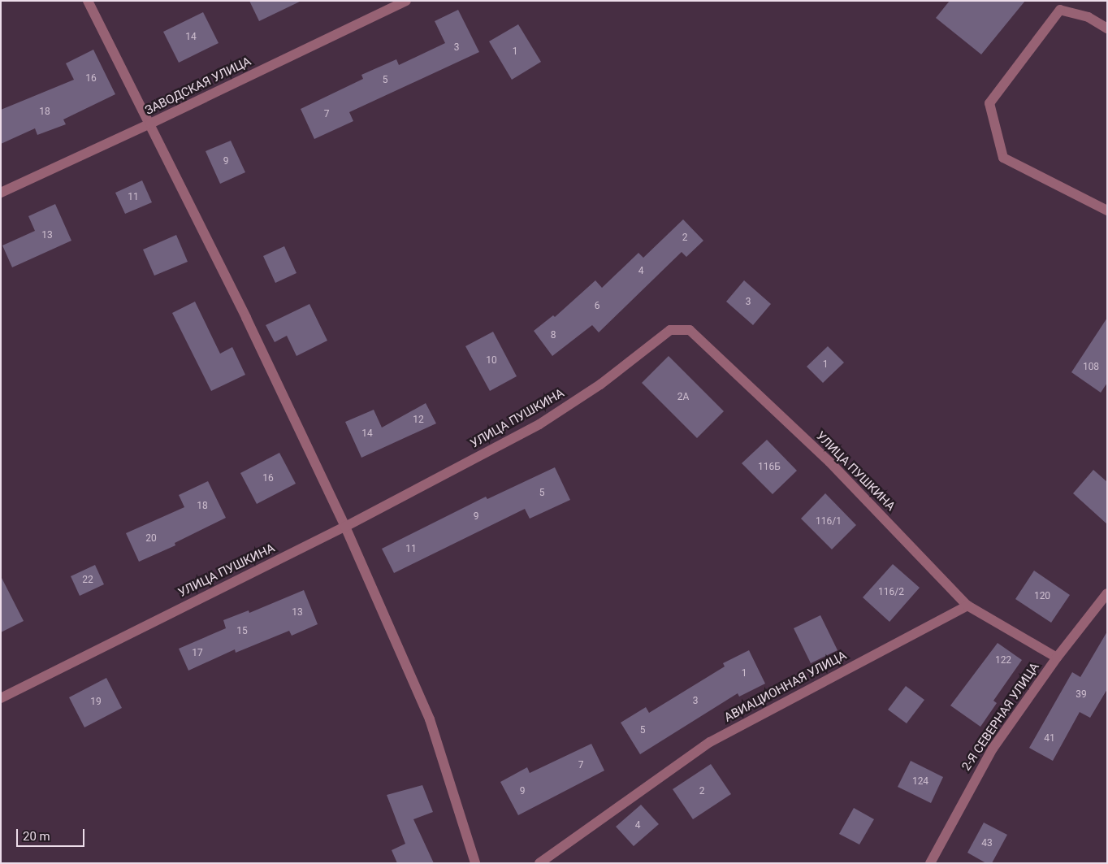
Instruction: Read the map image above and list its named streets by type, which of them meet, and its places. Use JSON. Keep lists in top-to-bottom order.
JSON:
{
  "streets": {
    "street": [
      "ЗАВОДСКАЯ УЛИЦА",
      "УЛИЦА ПУШКИНА",
      "АВИАЦИОННАЯ УЛИЦА",
      "2-Я СЕВЕРНАЯ УЛИЦА"
    ]
  },
  "crossings": [
    ["УЛИЦА ПУШКИНА", "АВИАЦИОННАЯ УЛИЦА"]
  ],
  "house_numbers": [
    "14",
    "3",
    "1",
    "16",
    "5",
    "18",
    "7",
    "9",
    "11",
    "13",
    "2",
    "4",
    "3",
    "6",
    "8",
    "10",
    "1",
    "108",
    "2А",
    "12",
    "14",
    "116Б",
    "16",
    "5",
    "18",
    "9",
    "116/1",
    "20",
    "11",
    "22",
    "116/2",
    "120",
    "13",
    "15",
    "17",
    "122",
    "1",
    "39",
    "3",
    "19",
    "5",
    "41",
    "7",
    "124",
    "9",
    "2",
    "4",
    "43"
  ],
  "scale_bar": "20 m"
}
